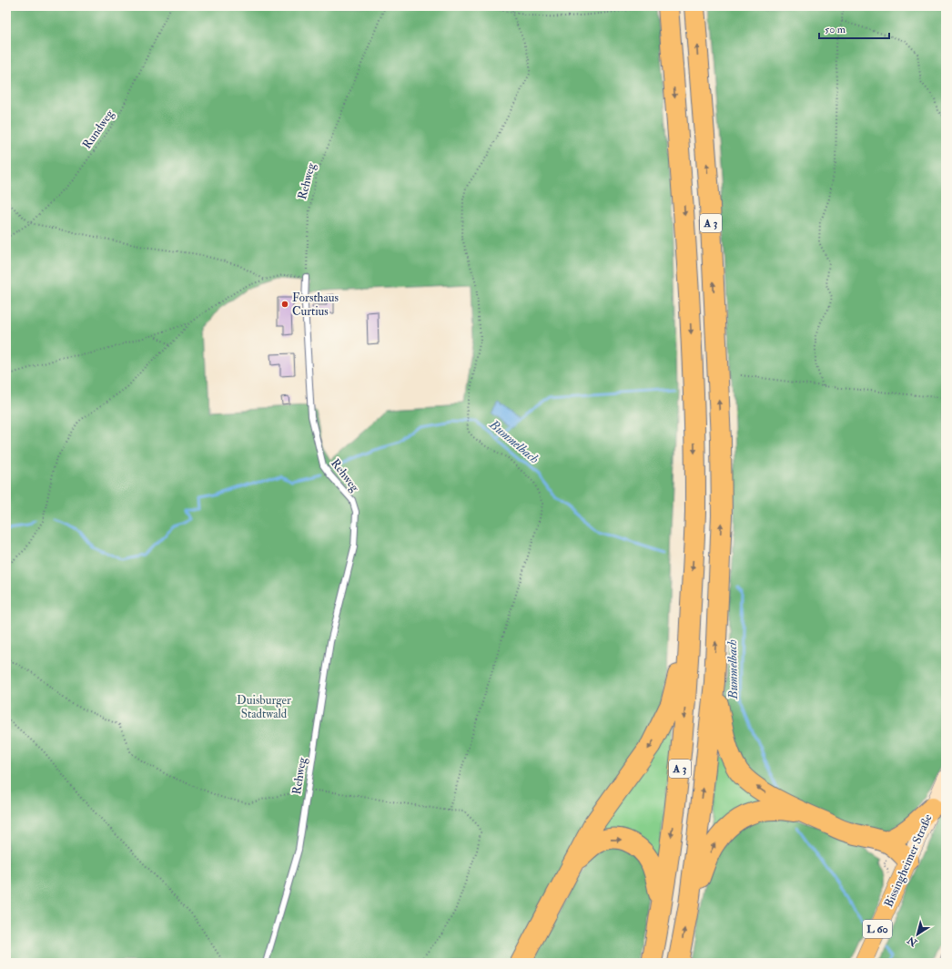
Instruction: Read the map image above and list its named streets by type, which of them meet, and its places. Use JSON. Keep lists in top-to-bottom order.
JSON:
{
  "streets": {
    "highway": ["A 3"],
    "main road": ["Bissingheimer Straße", "L 60"],
    "lane": ["Rehweg"],
    "path": ["Rundweg"]
  },
  "water": ["Bummelbach"],
  "parks": ["Duisburger Stadtwald"],
  "places": ["Forsthaus Curtius"],
  "scale_bar": "50 m",
  "north": "bottom left"
}
